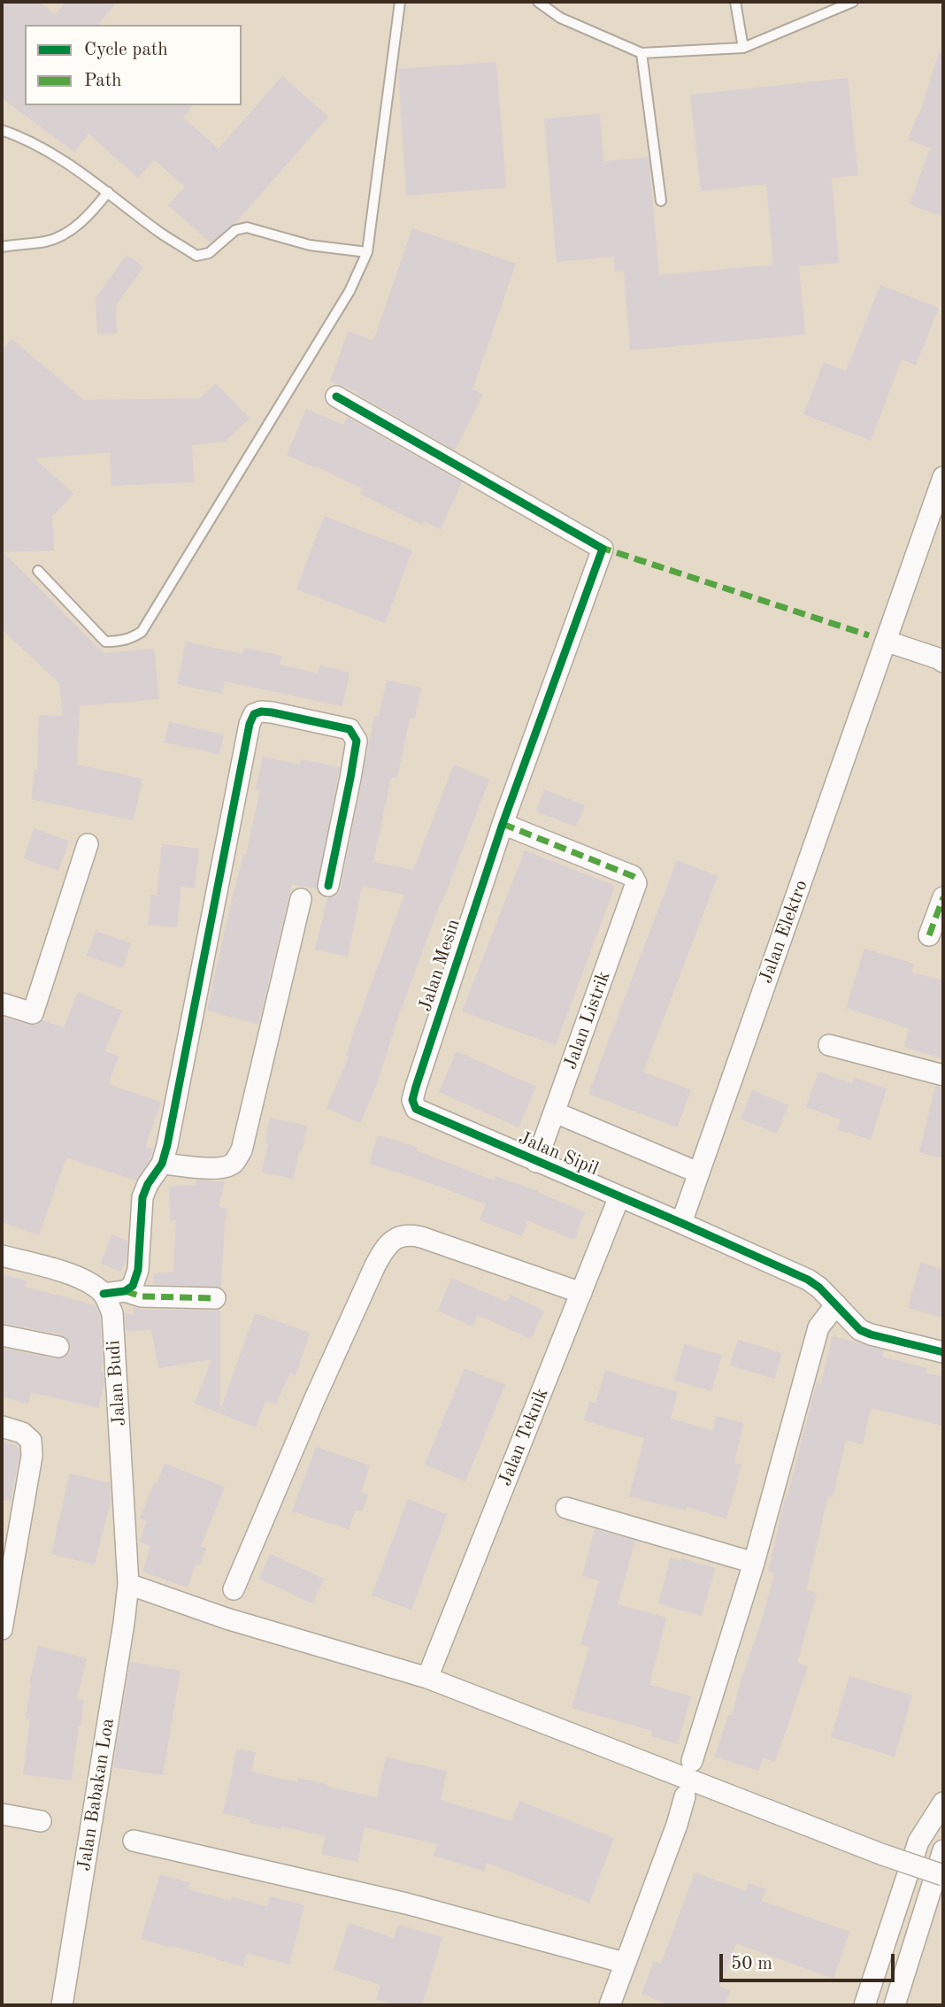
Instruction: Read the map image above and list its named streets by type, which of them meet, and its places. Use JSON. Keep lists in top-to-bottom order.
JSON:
{
  "streets": {
    "street": [
      "Jalan Elektro",
      "Jalan Mesin",
      "Jalan Listrik",
      "Jalan Sipil",
      "Jalan Budi",
      "Jalan Teknik",
      "Jalan Babakan Loa"
    ]
  },
  "crossings": [
    ["Jalan Elektro", "Jalan Sipil"],
    ["Jalan Mesin", "Jalan Listrik"],
    ["Jalan Mesin", "Jalan Sipil"],
    ["Jalan Listrik", "Jalan Sipil"],
    ["Jalan Sipil", "Jalan Teknik"],
    ["Jalan Budi", "Jalan Babakan Loa"]
  ],
  "legend": ["Cycle path", "Path"],
  "scale_bar": "50 m"
}
